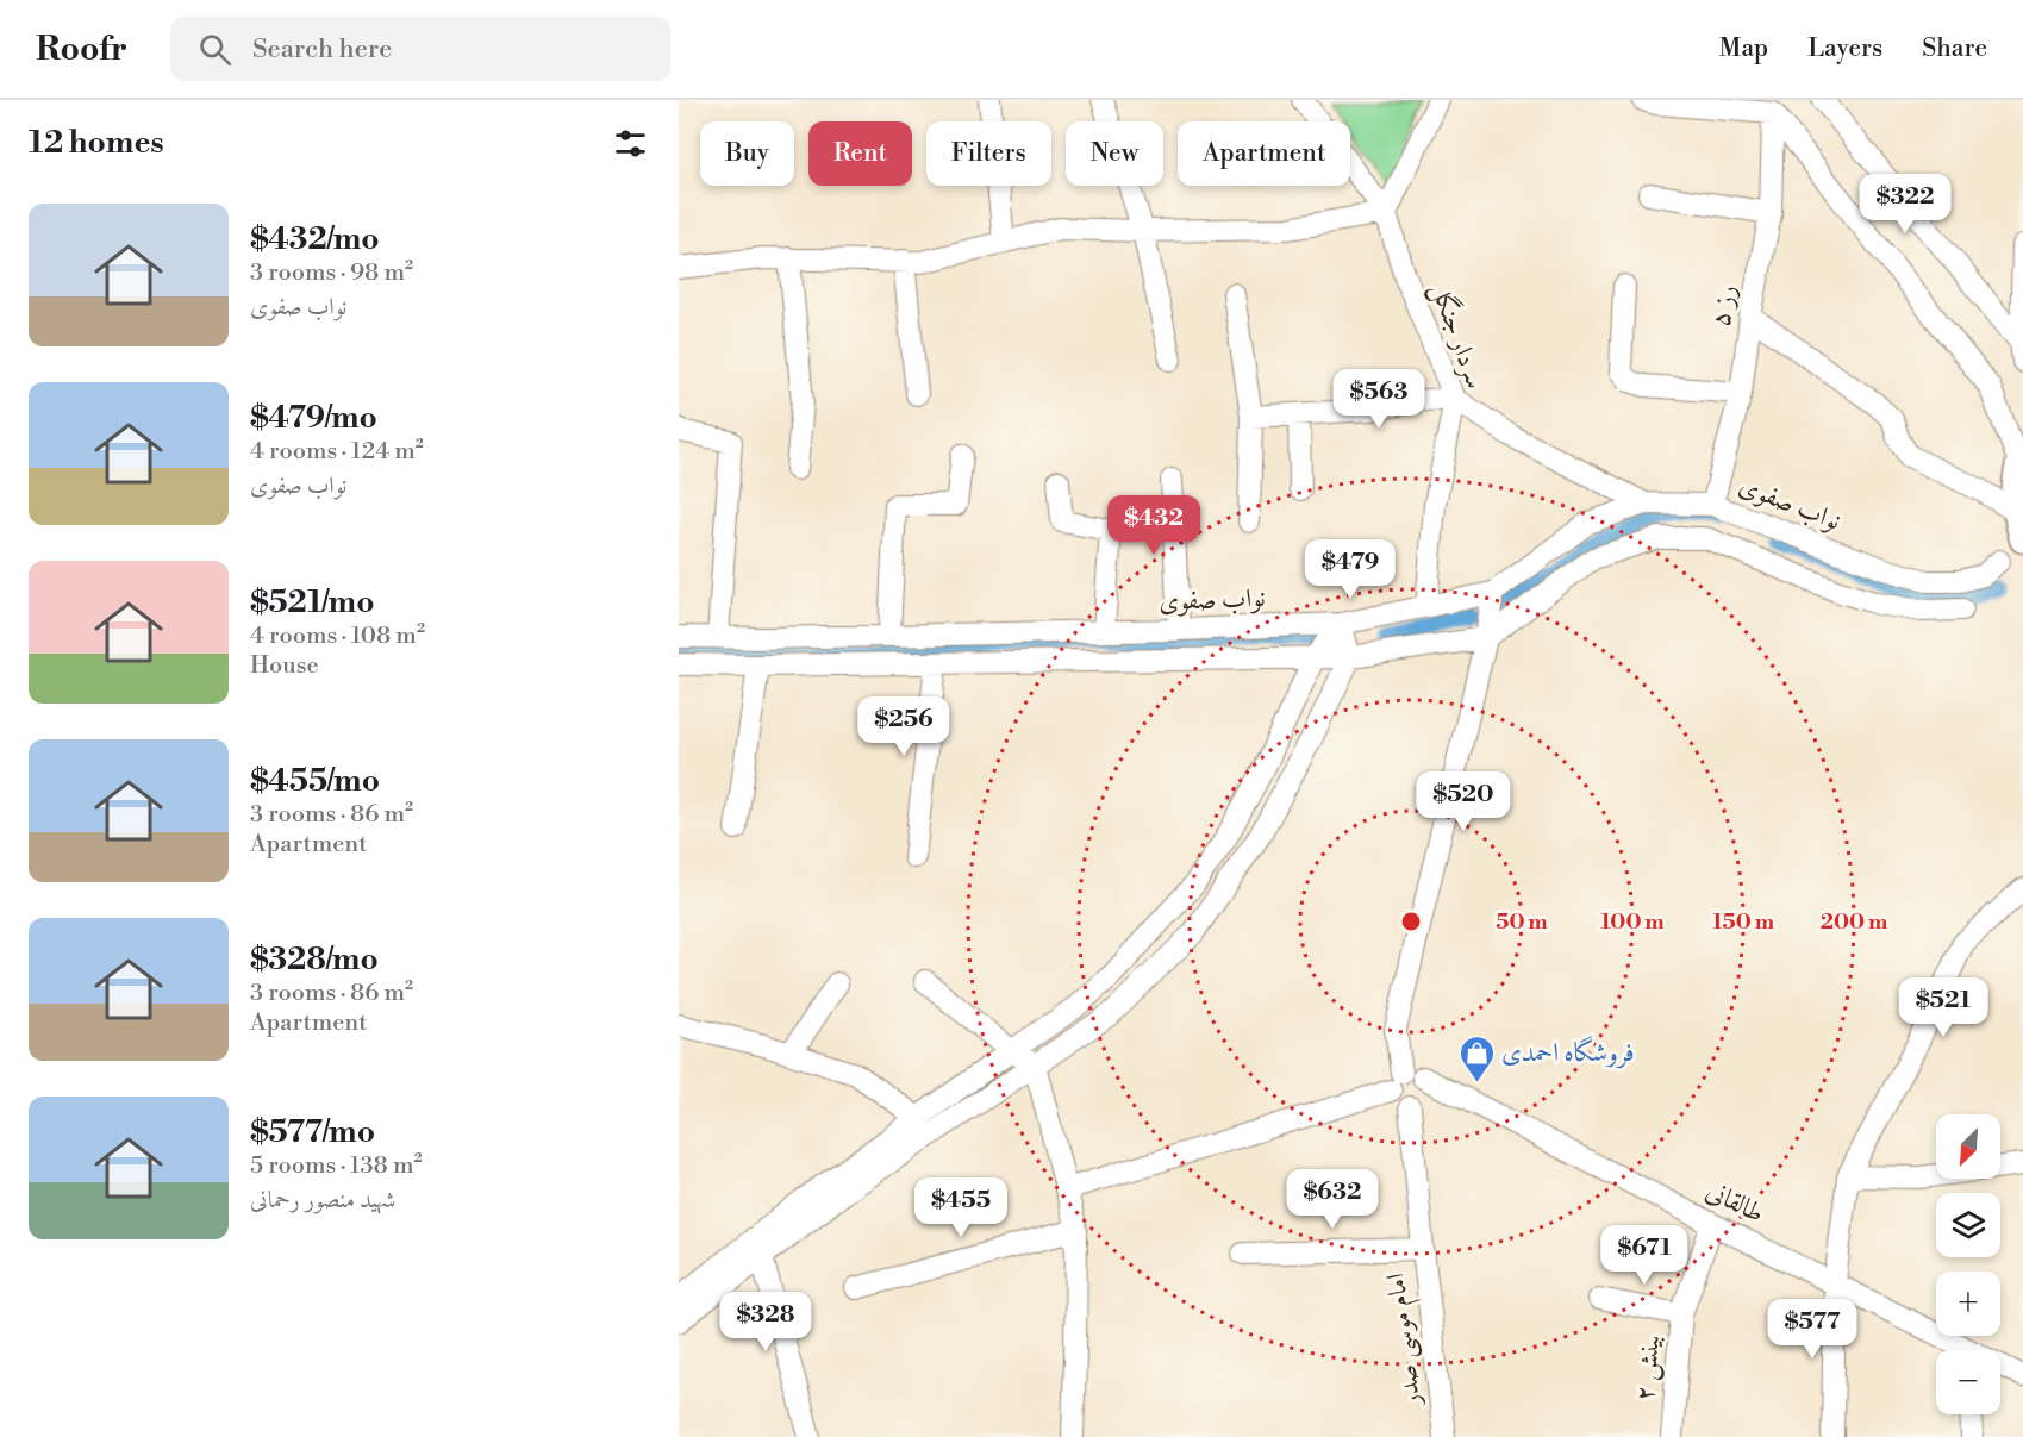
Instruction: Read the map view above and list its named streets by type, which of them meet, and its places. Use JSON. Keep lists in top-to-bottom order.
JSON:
{
  "streets": {
    "street": [
      "رز ۵",
      "سردار جنگل",
      "نواب صفوی",
      "طالقانی",
      "امام موسی صدر",
      "بینش ۲"
    ]
  },
  "crossings": [
    ["رز ۵", "نواب صفوی"],
    ["سردار جنگل", "نواب صفوی"],
    ["طالقانی", "امام موسی صدر"],
    ["طالقانی", "بینش ۲"]
  ],
  "places": {
    "shop": ["فروشگاه احمدی"]
  },
  "north": "bottom left",
  "page": {
    "header": "Roofr",
    "search": "Search here",
    "nav": ["Map", "Layers", "Share"],
    "heading": "12 homes",
    "chip": [
      "Buy",
      "Rent",
      "Filters",
      "New",
      "Apartment"
    ],
    "price": [
      "$322",
      "$563",
      "$432",
      "$479",
      "$256",
      "$520",
      "$521",
      "$632",
      "$455",
      "$671",
      "$328",
      "$577"
    ],
    "list": [
      {
        "name": "$432/mo",
        "note": "3 rooms · 98 m² · نواب صفوی"
      },
      {
        "name": "$479/mo",
        "note": "4 rooms · 124 m² · نواب صفوی"
      },
      {
        "name": "$521/mo",
        "note": "4 rooms · 108 m² · House"
      },
      {
        "name": "$455/mo",
        "note": "3 rooms · 86 m² · Apartment"
      },
      {
        "name": "$328/mo",
        "note": "3 rooms · 86 m² · Apartment"
      },
      {
        "name": "$577/mo",
        "note": "5 rooms · 138 m² · شهید منصور رحمانی"
      }
    ],
    "map_buttons": ["+", "−"]
  },
  "rings": [
    "50 m",
    "100 m",
    "150 m",
    "200 m"
  ]
}
